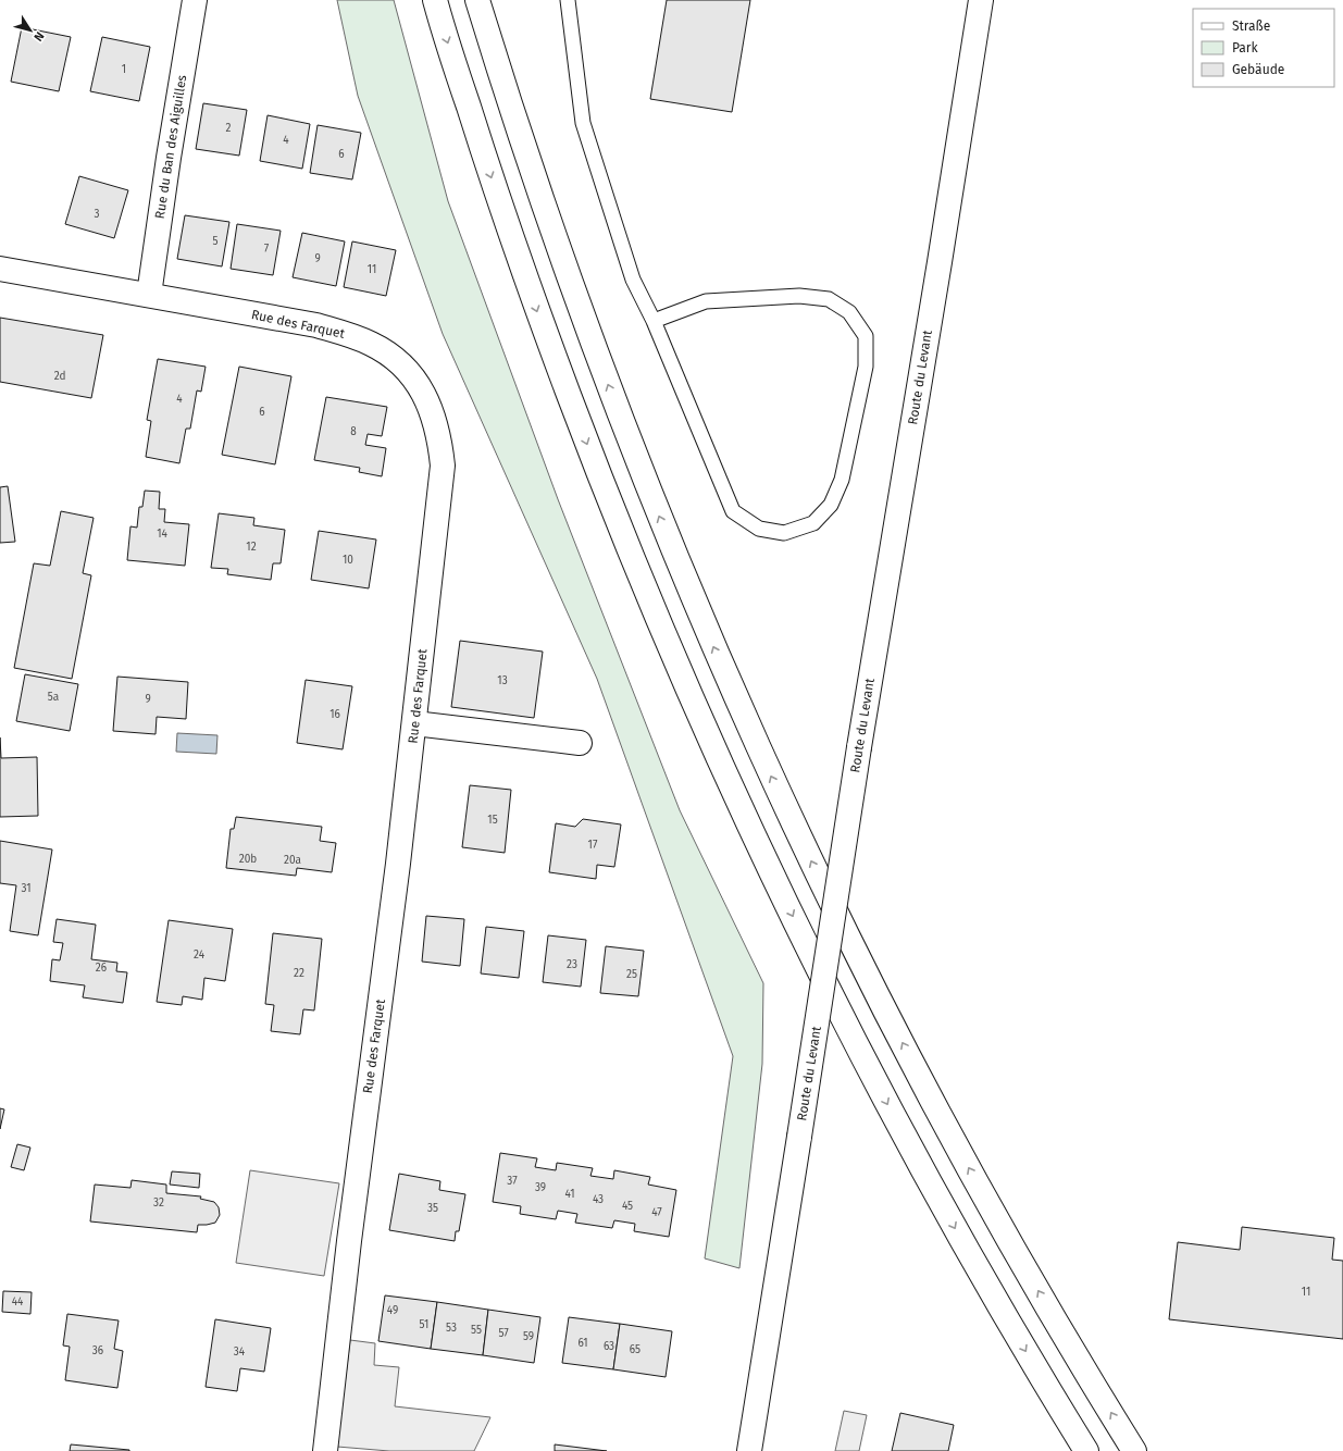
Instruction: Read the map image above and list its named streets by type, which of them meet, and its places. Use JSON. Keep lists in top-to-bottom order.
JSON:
{
  "streets": {
    "main road": ["Rue du Ban des Aiguilles", "Rue des Farquet", "Route du Levant"]
  },
  "crossings": [
    ["Rue du Ban des Aiguilles", "Rue des Farquet"]
  ],
  "house_numbers": [
    "1",
    "2",
    "4",
    "6",
    "3",
    "5",
    "7",
    "9",
    "11",
    "2d",
    "4",
    "6",
    "8",
    "14",
    "12",
    "10",
    "13",
    "5a",
    "9",
    "16",
    "15",
    "17",
    "20b",
    "20a",
    "31",
    "24",
    "23",
    "26",
    "22",
    "25",
    "37",
    "39",
    "41",
    "43",
    "32",
    "45",
    "35",
    "47",
    "11",
    "44",
    "49",
    "51",
    "53",
    "55",
    "57",
    "59",
    "61",
    "63",
    "65",
    "36",
    "34"
  ],
  "legend": ["Straße", "Park", "Gebäude"],
  "north": "bottom right"
}
